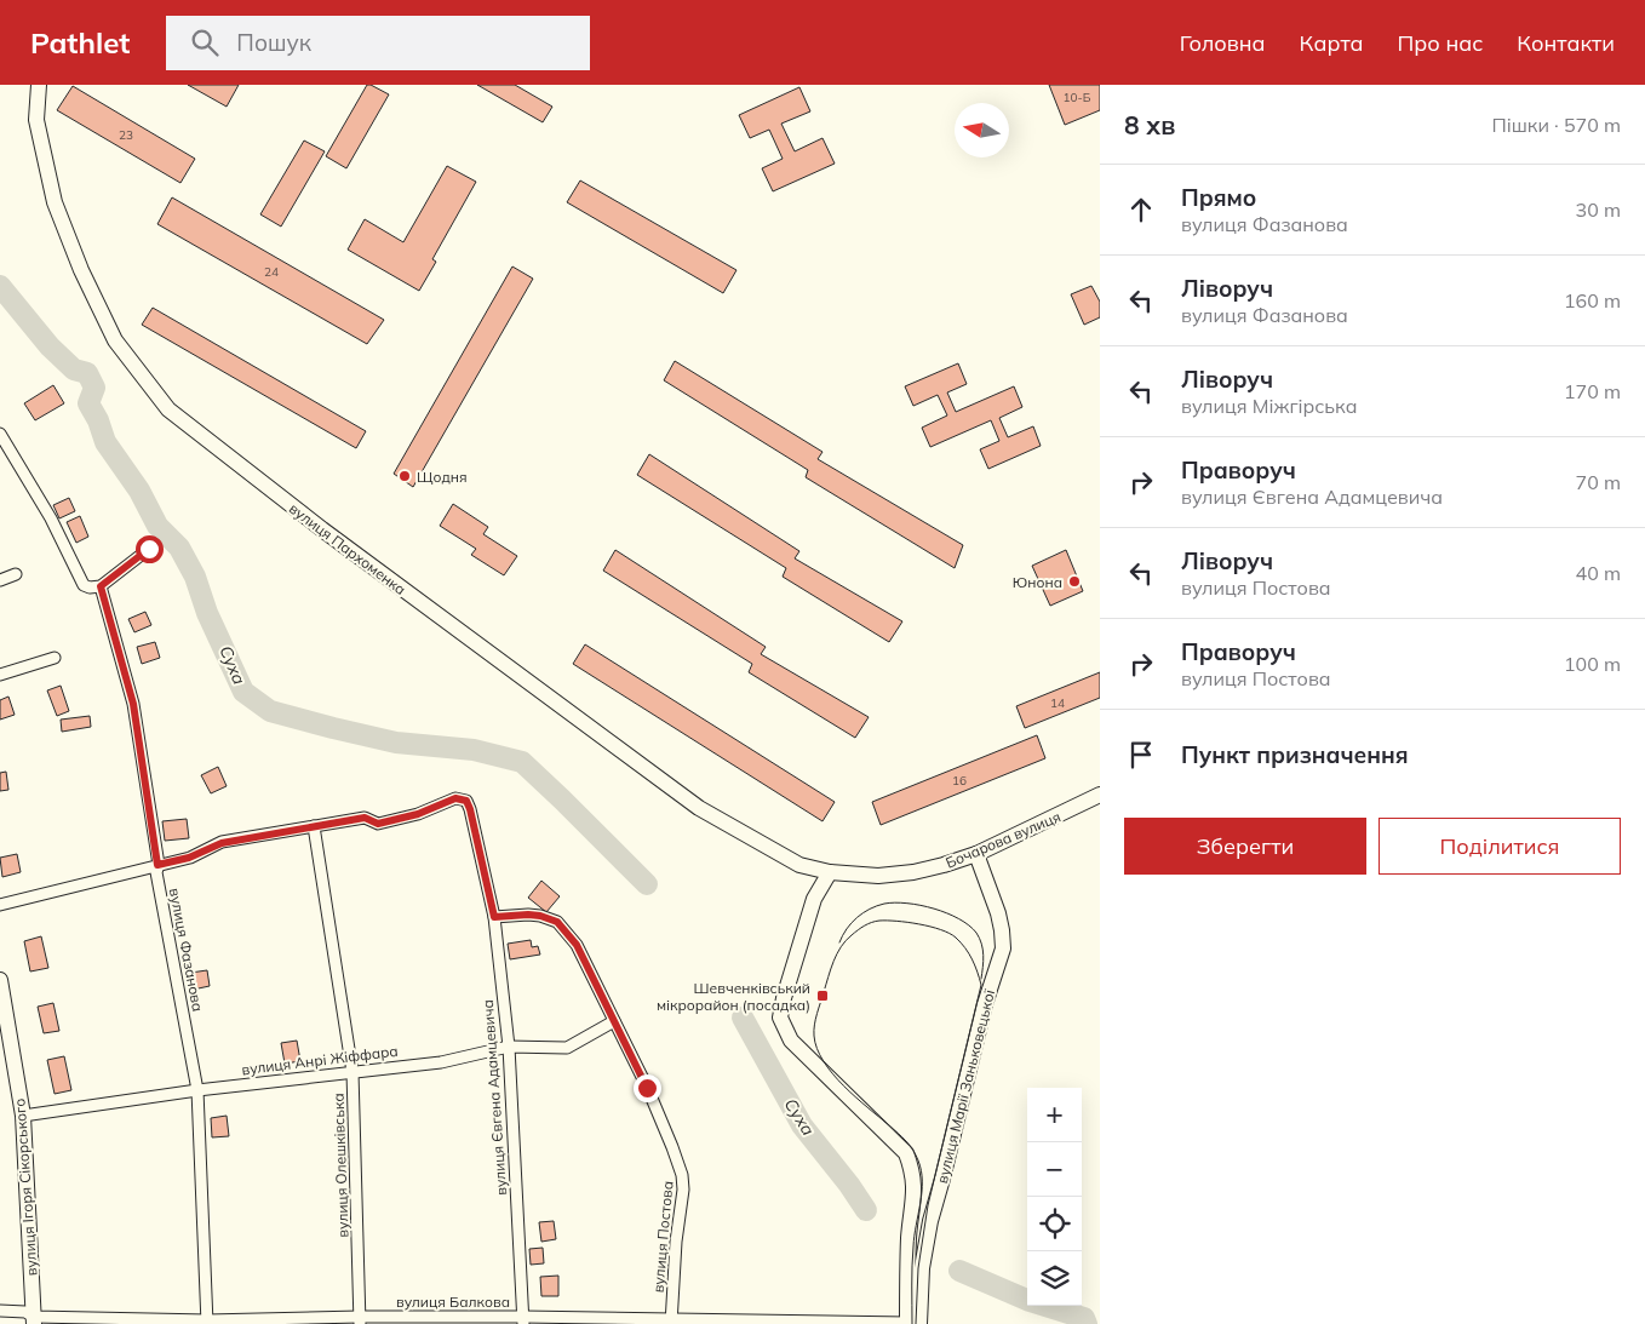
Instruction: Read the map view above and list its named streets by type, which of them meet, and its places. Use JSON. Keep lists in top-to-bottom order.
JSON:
{
  "streets": {
    "street": [
      "вулиця Пархоменка",
      "Бочарова вулиця",
      "вулиця Фазанова",
      "вулиця Анрі Жіффара",
      "вулиця Марії Заньковецької",
      "вулиця Євгена Адамцевича",
      "вулиця Олешківська",
      "вулиця Ігоря Сікорського",
      "вулиця Постова",
      "вулиця Балкова"
    ]
  },
  "crossings": [
    ["вулиця Пархоменка", "Бочарова вулиця"],
    ["вулиця Пархоменка", "вулиця Марії Заньковецької"],
    ["Бочарова вулиця", "вулиця Марії Заньковецької"],
    ["вулиця Фазанова", "вулиця Анрі Жіффара"],
    ["вулиця Фазанова", "вулиця Балкова"],
    ["вулиця Анрі Жіффара", "вулиця Євгена Адамцевича"],
    ["вулиця Анрі Жіффара", "вулиця Олешківська"],
    ["вулиця Анрі Жіффара", "вулиця Ігоря Сікорського"],
    ["вулиця Анрі Жіффара", "вулиця Постова"],
    ["вулиця Марії Заньковецької", "вулиця Балкова"],
    ["вулиця Євгена Адамцевича", "вулиця Олешківська"],
    ["вулиця Євгена Адамцевича", "вулиця Постова"],
    ["вулиця Євгена Адамцевича", "вулиця Балкова"],
    ["вулиця Олешківська", "вулиця Балкова"],
    ["вулиця Ігоря Сікорського", "вулиця Балкова"],
    ["вулиця Постова", "вулиця Балкова"]
  ],
  "water": ["Суха"],
  "places": {
    "other": ["Щодня", "Юнона"],
    "transit": ["Шевченківський мікрорайон (посадка)"]
  },
  "house_numbers": [
    "10-Б",
    "23",
    "24",
    "14",
    "16"
  ],
  "north": "left",
  "page": {
    "header": "Pathlet",
    "search": "Пошук",
    "nav": [
      "Головна",
      "Карта",
      "Про нас",
      "Контакти"
    ],
    "heading": ["8 хв", "Пішки · 570 m"],
    "list": [
      ["Прямо", "вулиця Фазанова", "30 m"],
      ["Ліворуч", "вулиця Фазанова", "160 m"],
      ["Ліворуч", "вулиця Міжгірська", "170 m"],
      ["Праворуч", "вулиця Євгена Адамцевича", "70 m"],
      ["Ліворуч", "вулиця Постова", "40 m"],
      ["Праворуч", "вулиця Постова", "100 m"],
      "Пункт призначення"
    ],
    "buttons": ["Зберегти", "Поділитися"],
    "map_buttons": ["+", "−"]
  }
}
